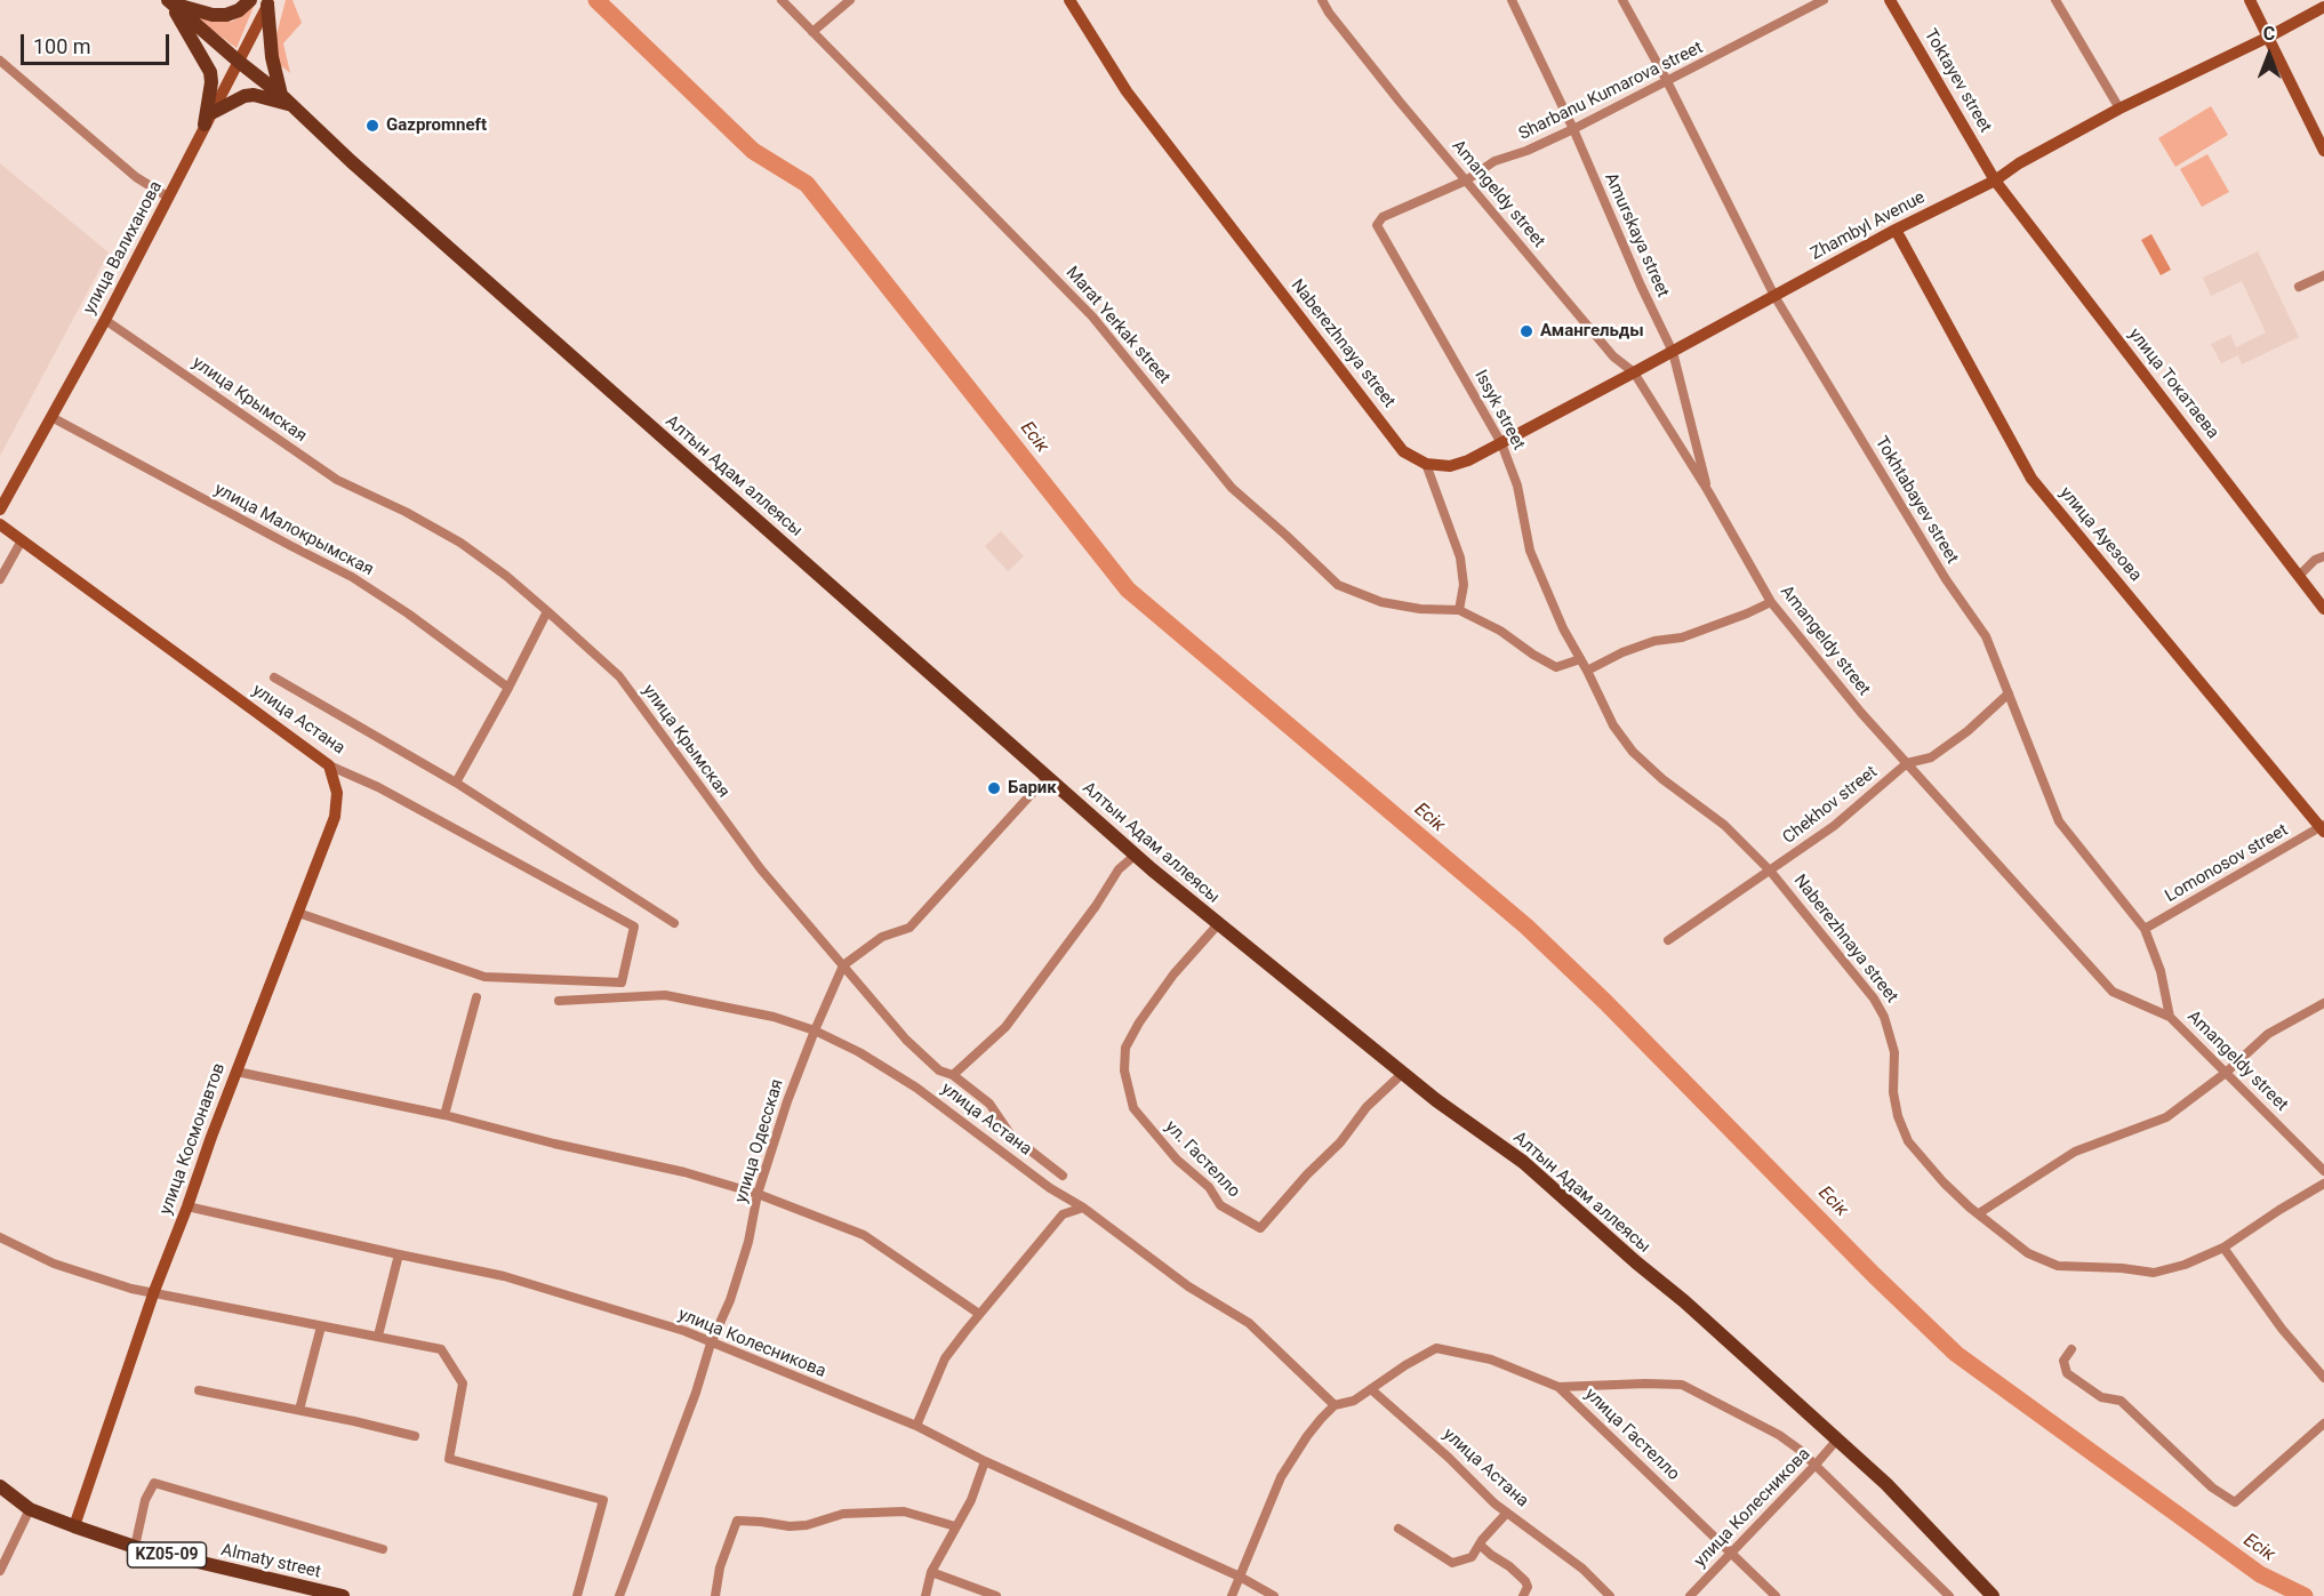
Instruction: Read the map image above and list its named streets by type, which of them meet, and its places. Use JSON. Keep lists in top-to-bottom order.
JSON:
{
  "streets": {
    "main road": ["Алтын Адам аллеясы", "KZ05-09", "Almaty street"],
    "street": [
      "Toktayev street",
      "Sharbanu Kumarova street",
      "Amangeldy street",
      "Zhambyl Avenue",
      "Amurskaya street",
      "улица Валиханова",
      "Marat Yerkak street",
      "Naberezhnaya street",
      "улица Токатаева",
      "улица Крымская",
      "Issyk street",
      "Tokhtabayev street",
      "улица Малокрымская",
      "улица Ауезова",
      "улица Астана",
      "Chekhov street",
      "Lomonosov street",
      "улица Космонавтов",
      "улица Одесская",
      "ул. Гастелло",
      "улица Колесникова",
      "улица Гастелло"
    ]
  },
  "crossings": [
    ["Toktayev street", "Zhambyl Avenue"],
    ["Toktayev street", "улица Токатаева"],
    ["Sharbanu Kumarova street", "Amangeldy street"],
    ["Sharbanu Kumarova street", "Amurskaya street"],
    ["Sharbanu Kumarova street", "Issyk street"],
    ["Sharbanu Kumarova street", "Tokhtabayev street"],
    ["Amangeldy street", "Zhambyl Avenue"],
    ["Amangeldy street", "Amurskaya street"],
    ["Amangeldy street", "Tokhtabayev street"],
    ["Amangeldy street", "Chekhov street"],
    ["Zhambyl Avenue", "Amurskaya street"],
    ["Zhambyl Avenue", "Naberezhnaya street"],
    ["Zhambyl Avenue", "улица Токатаева"],
    ["Zhambyl Avenue", "Issyk street"],
    ["Zhambyl Avenue", "Tokhtabayev street"],
    ["Zhambyl Avenue", "улица Ауезова"],
    ["улица Валиханова", "улица Крымская"],
    ["улица Валиханова", "Алтын Адам аллеясы"],
    ["улица Валиханова", "улица Малокрымская"],
    ["Naberezhnaya street", "Issyk street"],
    ["Naberezhnaya street", "Chekhov street"],
    ["улица Крымская", "улица Одесская"],
    ["Алтын Адам аллеясы", "улица Одесская"],
    ["Алтын Адам аллеясы", "ул. Гастелло"],
    ["Алтын Адам аллеясы", "улица Колесникова"],
    ["Tokhtabayev street", "Chekhov street"],
    ["Tokhtabayev street", "Lomonosov street"],
    ["улица Ауезова", "Lomonosov street"],
    ["улица Астана", "улица Космонавтов"],
    ["улица Астана", "улица Одесская"],
    ["улица Астана", "улица Гастелло"],
    ["улица Космонавтов", "улица Колесникова"],
    ["улица Космонавтов", "Almaty street"],
    ["улица Одесская", "улица Колесникова"],
    ["улица Колесникова", "улица Гастелло"]
  ],
  "water": ["Есік"],
  "places": ["Gazpromneft", "Амангельды", "Барик"],
  "scale_bar": "100 m",
  "north": "top"
}
